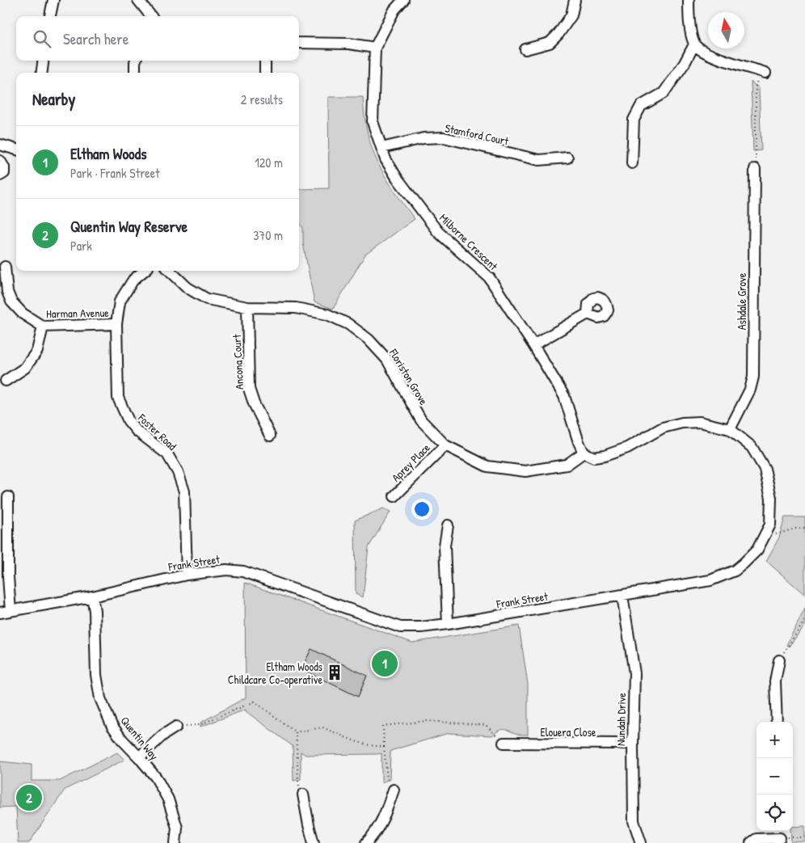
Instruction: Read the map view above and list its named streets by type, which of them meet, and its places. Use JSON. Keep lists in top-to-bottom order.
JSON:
{
  "streets": {
    "street": [
      "Stamford Court",
      "Milborne Crescent",
      "Ashdale Grove",
      "Harman Avenue",
      "Ancona Court",
      "Floriston Grove",
      "Foster Road",
      "Aprey Place",
      "Frank Street",
      "Nundah Drive",
      "Elouera Close",
      "Quentin Way"
    ]
  },
  "crossings": [
    ["Stamford Court", "Milborne Crescent"],
    ["Milborne Crescent", "Floriston Grove"],
    ["Milborne Crescent", "Frank Street"],
    ["Ashdale Grove", "Frank Street"],
    ["Harman Avenue", "Foster Road"],
    ["Ancona Court", "Floriston Grove"],
    ["Floriston Grove", "Aprey Place"],
    ["Floriston Grove", "Frank Street"],
    ["Foster Road", "Frank Street"],
    ["Frank Street", "Nundah Drive"],
    ["Frank Street", "Quentin Way"],
    ["Nundah Drive", "Elouera Close"]
  ],
  "places": {
    "building": ["Eltham Woods Childcare Co-operative"]
  },
  "north": "top",
  "page": {
    "search": "Search here",
    "heading": ["Nearby", "2 results"],
    "list": [
      {
        "mark": "1",
        "name": "Eltham Woods",
        "note": "Park · Frank Street",
        "value": "120 m"
      },
      {
        "mark": "2",
        "name": "Quentin Way Reserve",
        "note": "Park",
        "value": "370 m"
      }
    ],
    "pins": ["1", "2"],
    "map_buttons": ["+", "−"]
  }
}
